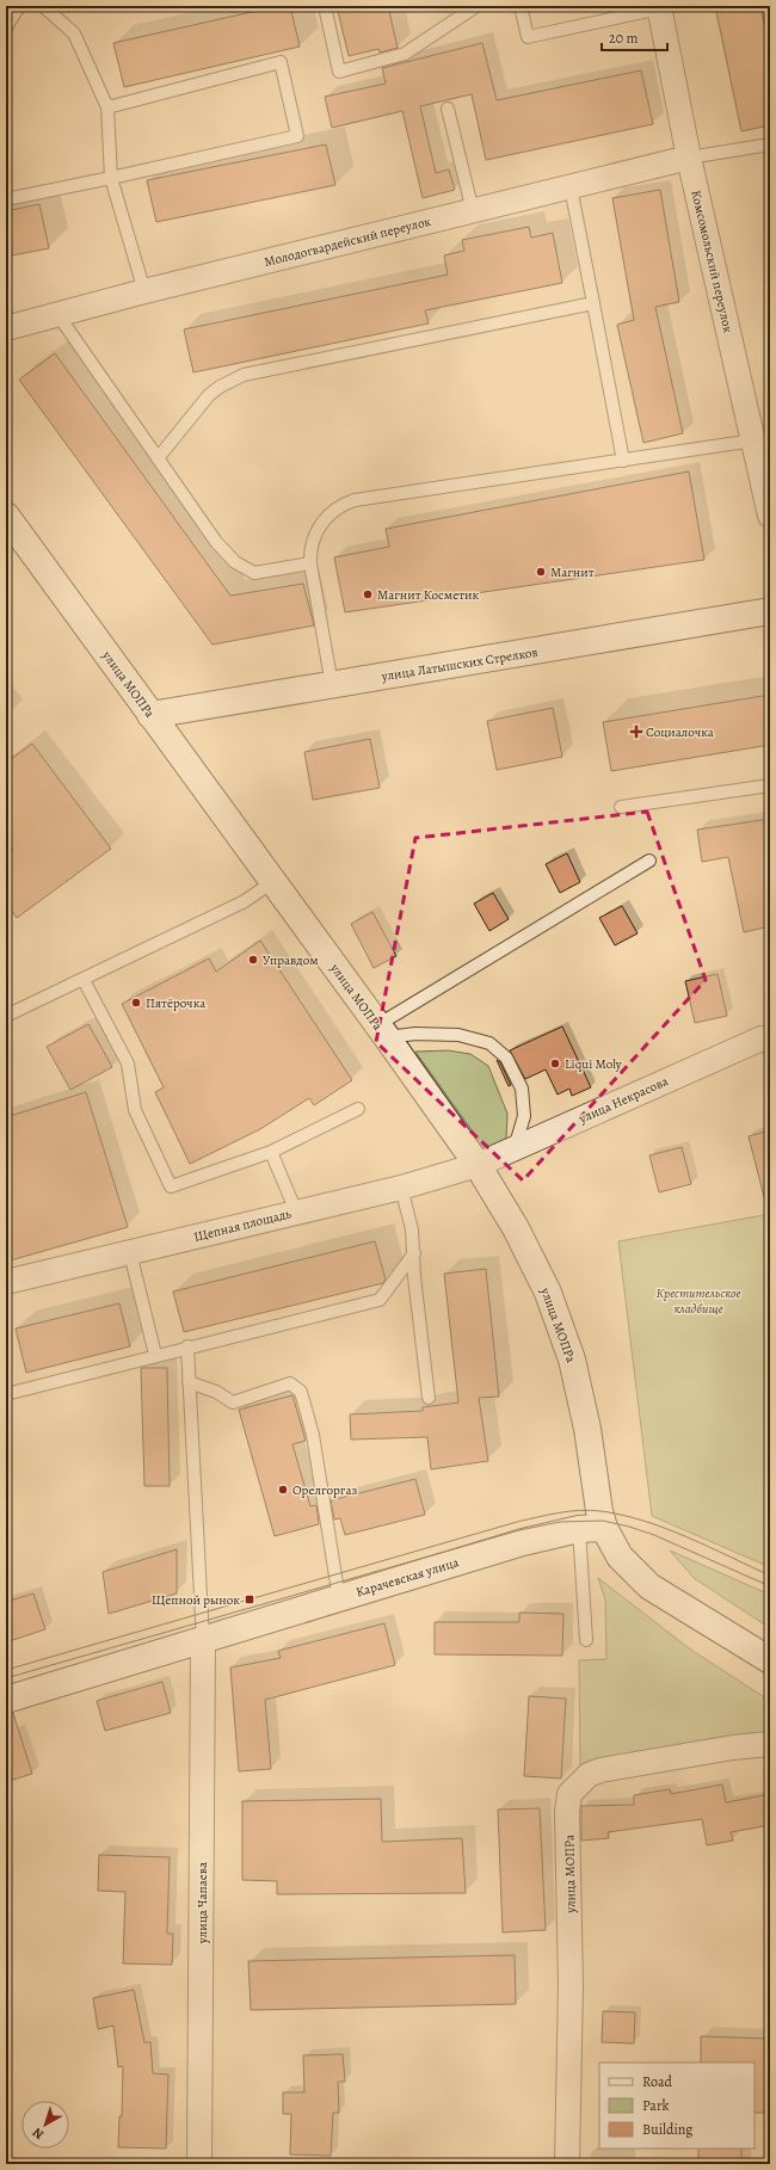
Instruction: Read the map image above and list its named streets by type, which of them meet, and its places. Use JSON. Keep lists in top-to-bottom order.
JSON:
{
  "streets": {
    "street": [
      "Молодогвардейский переулок",
      "Комсомольский переулок",
      "улица Латышских Стрелков",
      "улица МОПРа",
      "улица Некрасова",
      "Щепная площадь",
      "Карачевская улица",
      "улица Чапаева"
    ]
  },
  "crossings": [
    ["Молодогвардейский переулок", "Комсомольский переулок"],
    ["улица Латышских Стрелков", "улица МОПРа"],
    ["улица МОПРа", "улица Некрасова"],
    ["улица МОПРа", "Щепная площадь"],
    ["улица МОПРа", "Карачевская улица"],
    ["улица Некрасова", "Щепная площадь"],
    ["Карачевская улица", "улица Чапаева"]
  ],
  "parks": ["Крестительское кладбище"],
  "places": {
    "other": [
      "Магнит",
      "Магнит Косметик",
      "Управдом",
      "Пятёрочка",
      "Liqui Moly",
      "Орелгоргаз"
    ],
    "health": ["Социалочка"],
    "transit": ["Щепной рынок"]
  },
  "legend": ["Road", "Park", "Building"],
  "scale_bar": "20 m",
  "north": "bottom left"
}
